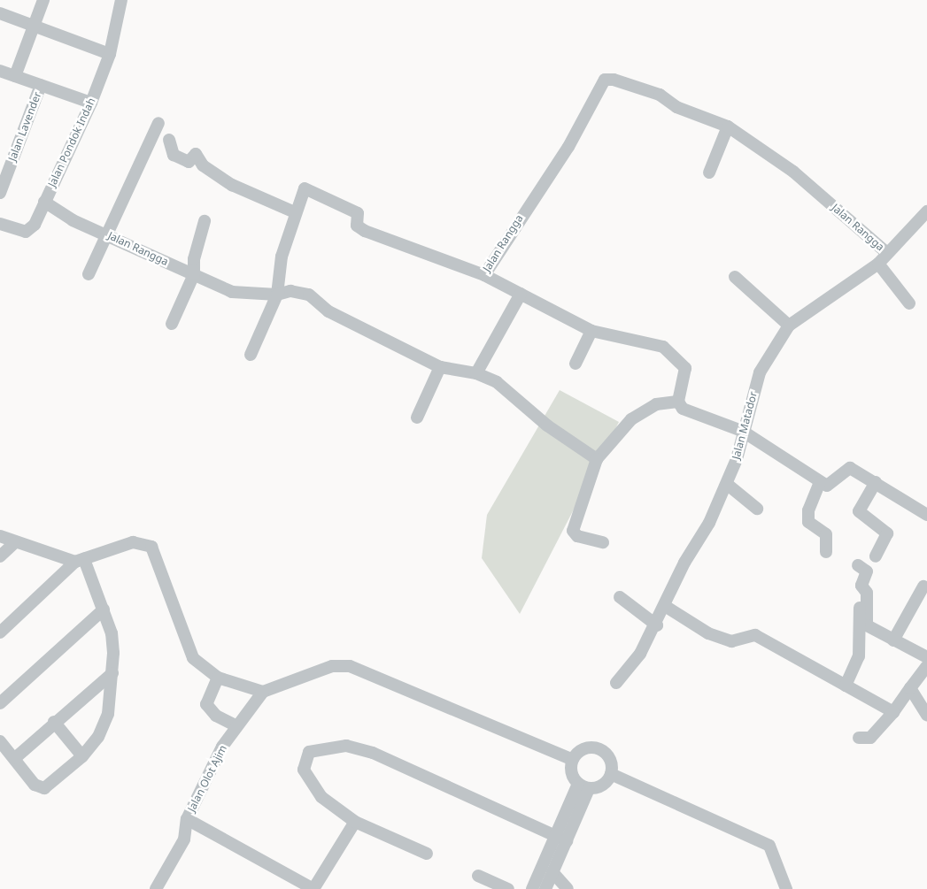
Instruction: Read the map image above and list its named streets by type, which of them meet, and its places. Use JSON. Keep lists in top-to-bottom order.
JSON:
{
  "streets": {
    "street": [
      "Jalan Lavender",
      "Jalan Pondok Indah",
      "Jalan Rangga",
      "Jalan Matador",
      "Jalan Olot Ajim"
    ]
  },
  "crossings": [
    ["Jalan Pondok Indah", "Jalan Rangga"],
    ["Jalan Rangga", "Jalan Matador"]
  ]
}
